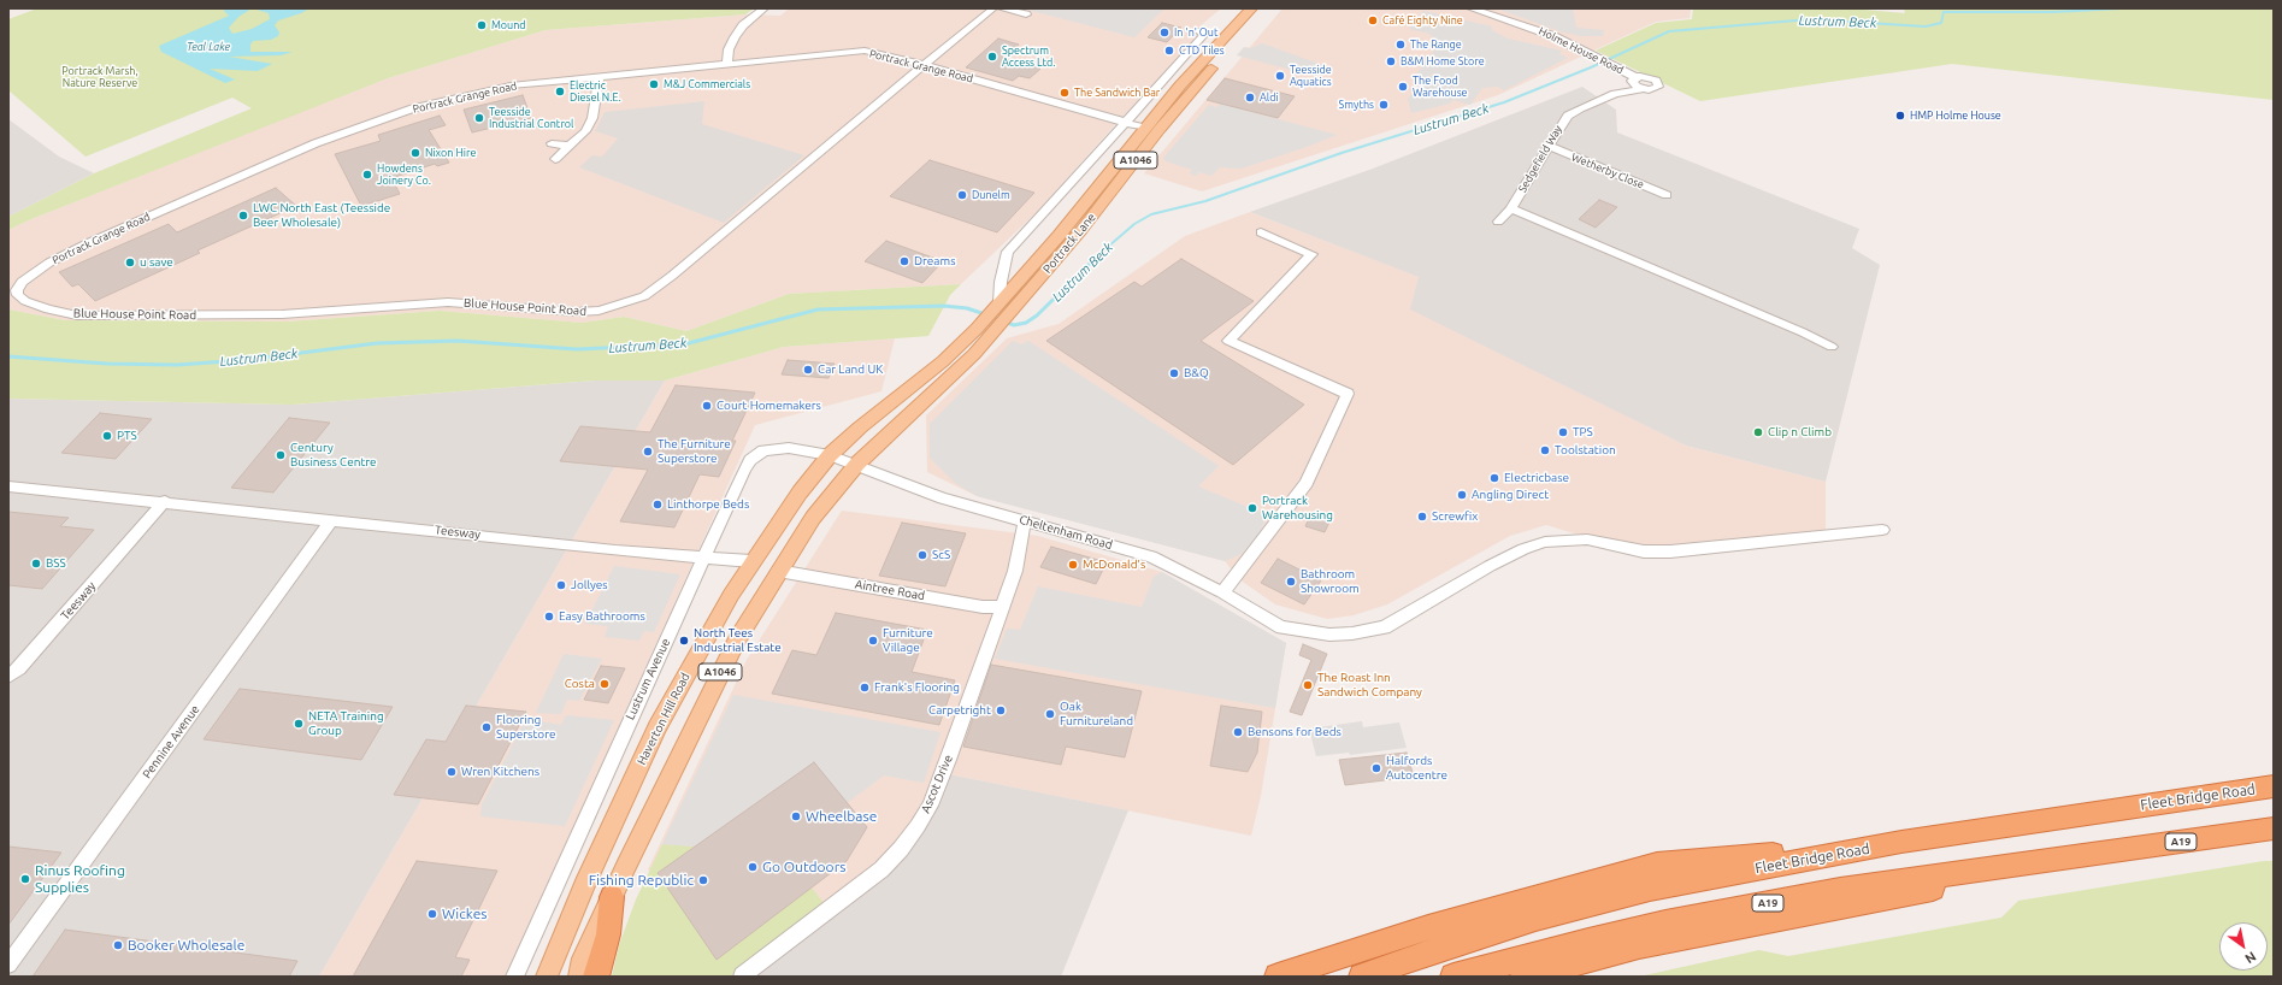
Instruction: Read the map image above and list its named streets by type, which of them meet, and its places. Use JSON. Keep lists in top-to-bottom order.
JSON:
{
  "streets": {
    "highway": ["A1046", "Fleet Bridge Road", "A19"],
    "main road": ["Portrack Lane", "Haverton Hill Road"],
    "street": [
      "Holme House Road",
      "Portrack Grange Road",
      "Sedgefield Way",
      "Wetherby Close",
      "Blue House Point Road",
      "Teesway",
      "Cheltenham Road",
      "Aintree Road",
      "Lustrum Avenue",
      "Pennine Avenue",
      "Ascot Drive"
    ]
  },
  "crossings": [
    ["Portrack Grange Road", "Portrack Lane"],
    ["Portrack Grange Road", "Blue House Point Road"],
    ["Sedgefield Way", "Wetherby Close"],
    ["A1046", "Portrack Lane"],
    ["A1046", "Cheltenham Road"],
    ["A1046", "Aintree Road"],
    ["Portrack Lane", "Cheltenham Road"],
    ["Portrack Lane", "Lustrum Avenue"],
    ["Portrack Lane", "Haverton Hill Road"],
    ["Teesway", "Lustrum Avenue"],
    ["Teesway", "Haverton Hill Road"],
    ["Teesway", "Pennine Avenue"],
    ["Cheltenham Road", "Lustrum Avenue"],
    ["Cheltenham Road", "Haverton Hill Road"],
    ["Cheltenham Road", "Ascot Drive"],
    ["Aintree Road", "Ascot Drive"],
    ["Lustrum Avenue", "Haverton Hill Road"]
  ],
  "water": ["Lustrum Beck", "Teal Lake"],
  "parks": ["Portrack Marsh, Nature Reserve"],
  "places": [
    "Café Eighty Nine",
    "Mound",
    "In 'n' Out",
    "The Range",
    "CTD Tiles",
    "Spectrum Access Ltd.",
    "B&M Home Store",
    "Teesside Aquatics",
    "M&J Commercials",
    "The Food Warehouse",
    "Electric Diesel N.E.",
    "The Sandwich Bar",
    "Aldi",
    "Smyths",
    "HMP Holme House",
    "Teesside Industrial Control",
    "Nixon Hire",
    "Howdens Joinery Co.",
    "Dunelm",
    "LWC North East (Teesside Beer Wholesale)",
    "Dreams",
    "u save",
    "Car Land UK",
    "B&Q",
    "Court Homemakers",
    "TPS",
    "Clip n Climb",
    "PTS",
    "Toolstation",
    "The Furniture Superstore",
    "Century Business Centre",
    "Electricbase",
    "Angling Direct",
    "Linthorpe Beds",
    "Portrack Warehousing",
    "Screwfix",
    "ScS",
    "BSS",
    "McDonald's",
    "Bathroom Showroom",
    "Jollyes",
    "Easy Bathrooms",
    "North Tees Industrial Estate",
    "Furniture Village",
    "Costa",
    "The Roast Inn Sandwich Company",
    "Frank's Flooring",
    "Carpetright",
    "Oak Furnitureland",
    "NETA Training Group",
    "Flooring Superstore",
    "Bensons for Beds",
    "Halfords Autocentre",
    "Wren Kitchens",
    "Wheelbase",
    "Go Outdoors",
    "Rinus Roofing Supplies",
    "Fishing Republic",
    "Wickes",
    "Booker Wholesale"
  ],
  "north": "bottom right"
}
